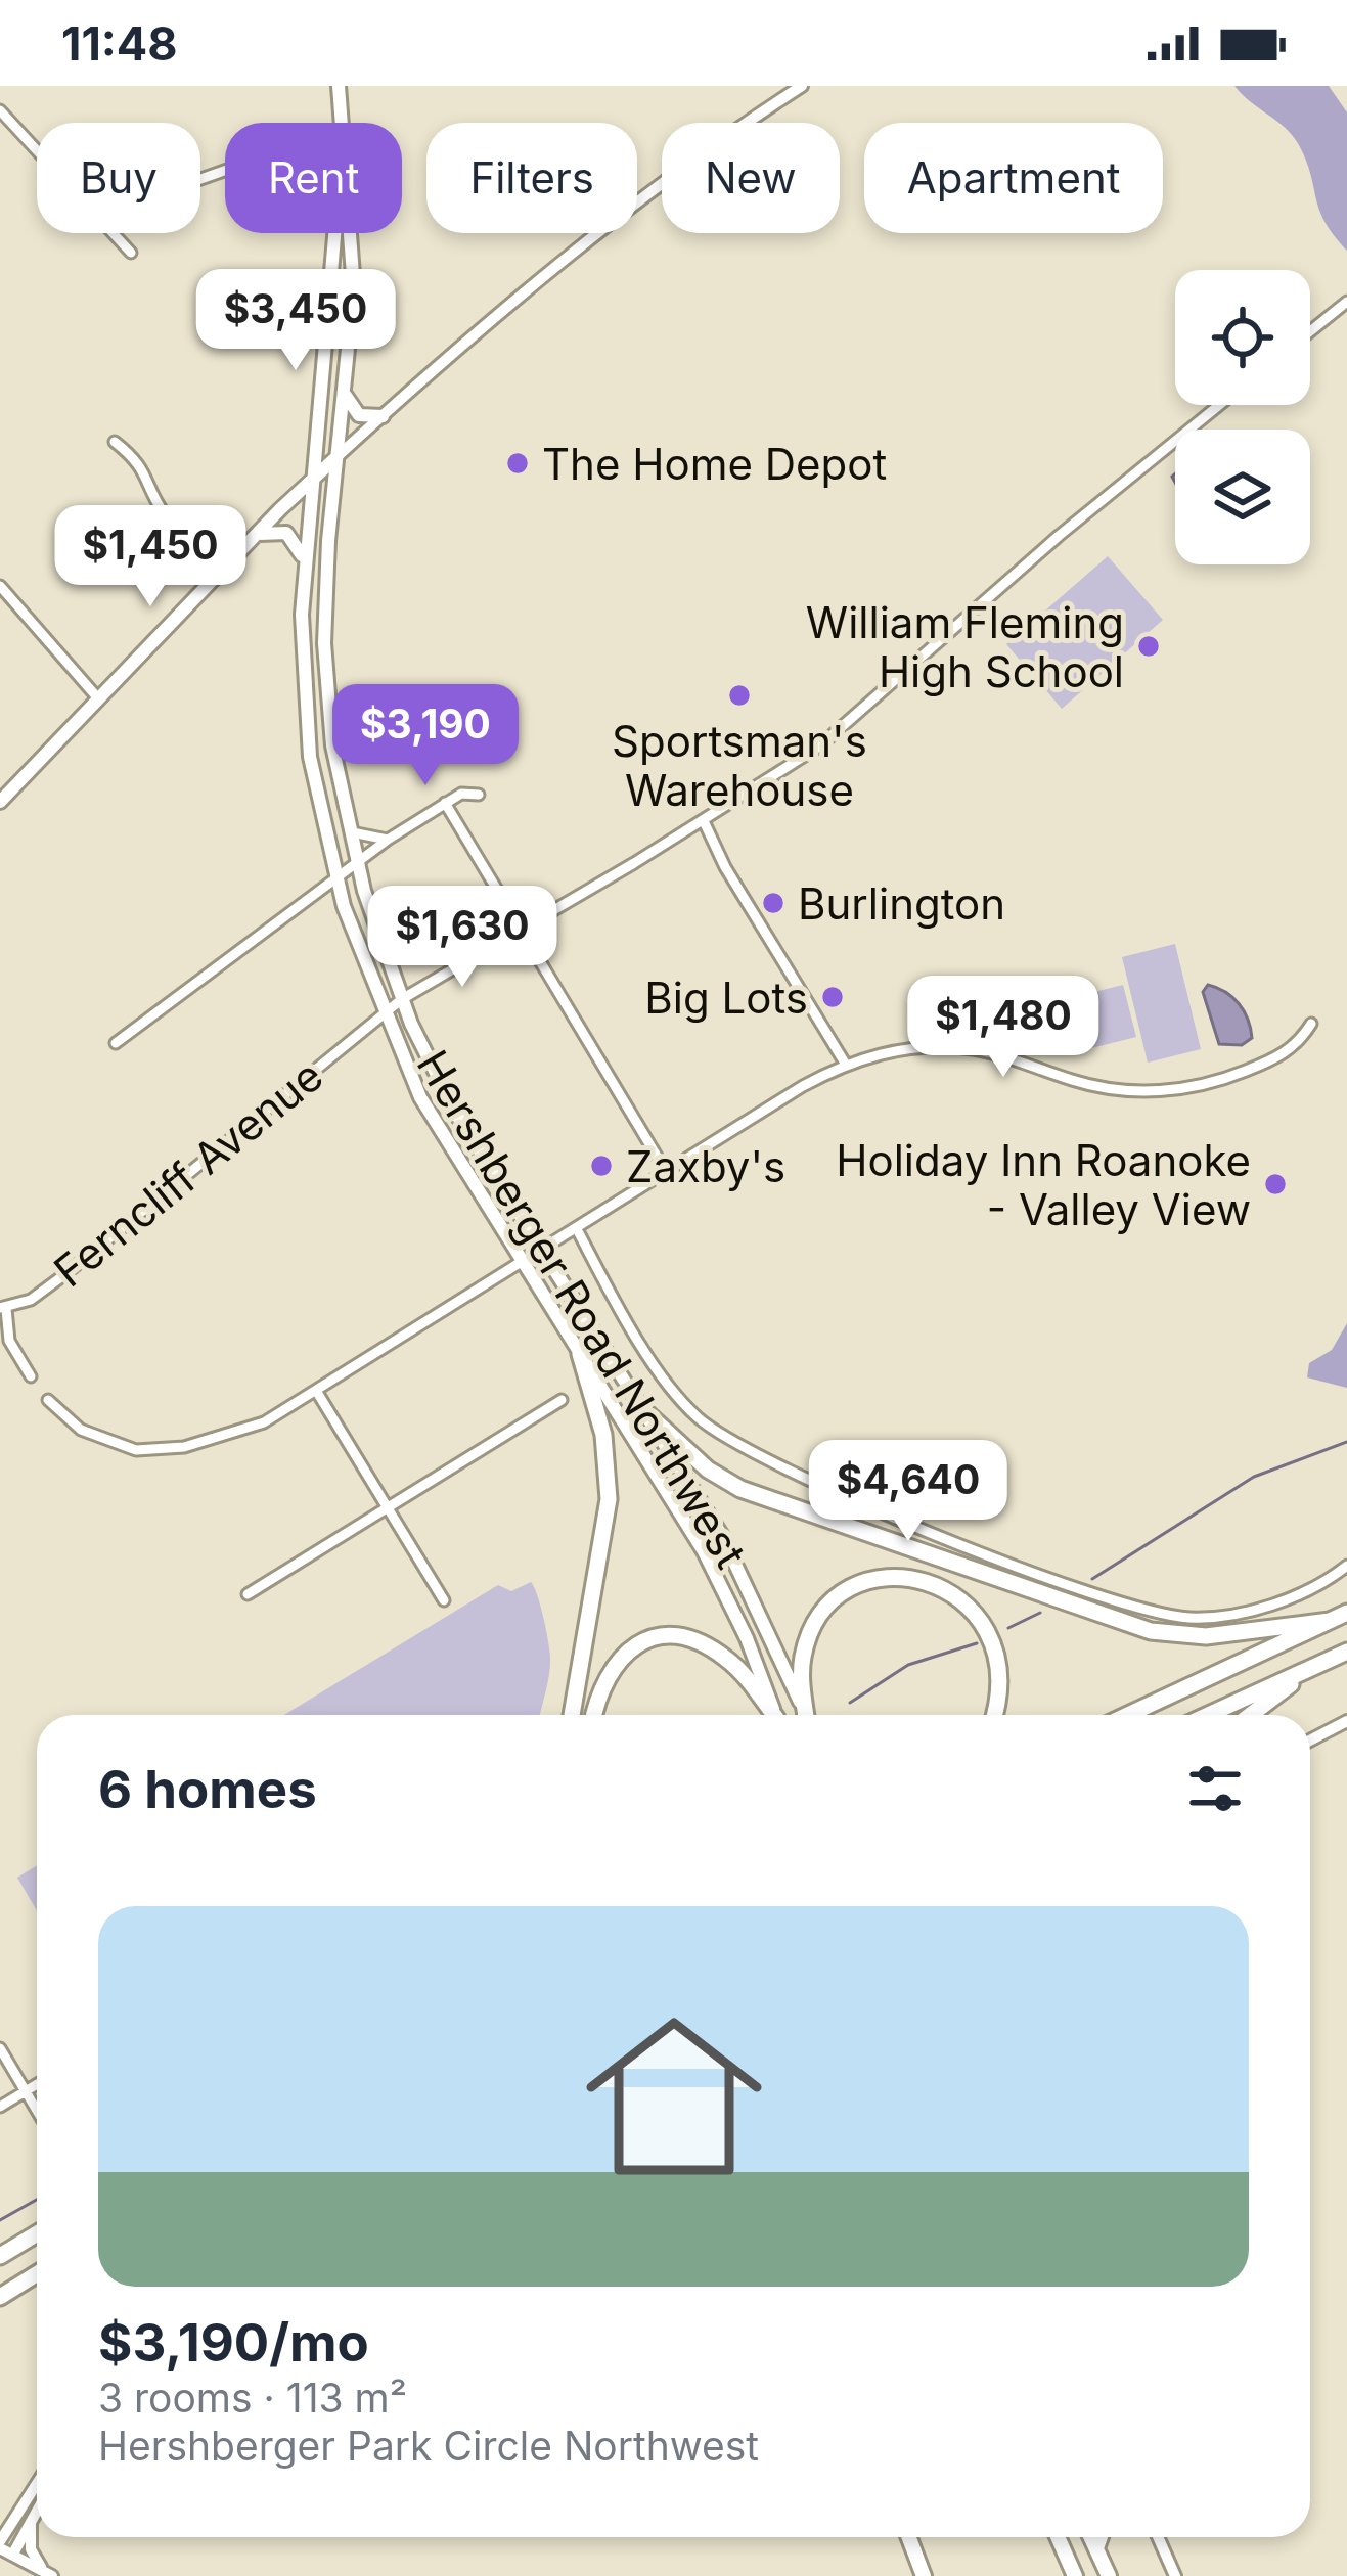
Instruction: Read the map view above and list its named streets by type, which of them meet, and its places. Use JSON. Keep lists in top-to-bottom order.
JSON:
{
  "streets": {
    "main road": ["Hershberger Road Northwest"],
    "street": ["Ferncliff Avenue"]
  },
  "crossings": [
    ["Ferncliff Avenue", "Hershberger Road Northwest"]
  ],
  "places": [
    "The Home Depot",
    "William Fleming High School",
    "Sportsman's Warehouse",
    "Burlington",
    "Big Lots",
    "Zaxby's",
    "Holiday Inn Roanoke - Valley View"
  ],
  "page": {
    "status": "11:48",
    "chip": [
      "Buy",
      "Rent",
      "Filters",
      "New",
      "Apartment"
    ],
    "price": [
      "$3,450",
      "$1,450",
      "$3,190",
      "$1,630",
      "$1,480",
      "$4,640"
    ],
    "heading": "6 homes",
    "list": [
      {
        "name": "$3,190/mo",
        "note": "3 rooms · 113 m² · Hershberger Park Circle Northwest"
      }
    ]
  }
}
